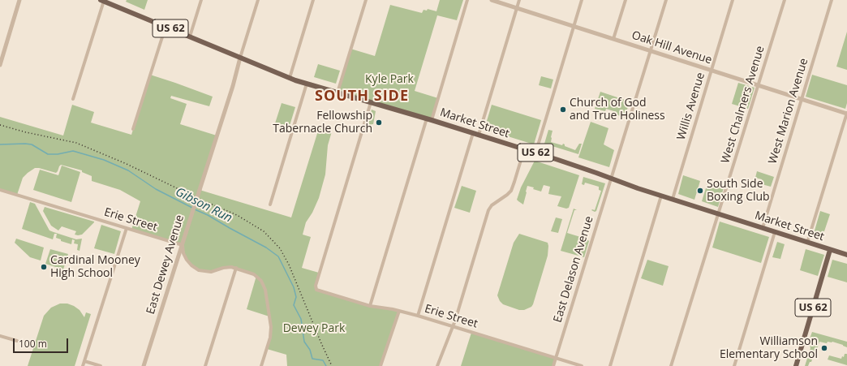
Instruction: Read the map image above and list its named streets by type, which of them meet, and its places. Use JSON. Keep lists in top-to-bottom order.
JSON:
{
  "streets": {
    "main road": ["US 62", "Market Street"],
    "street": [
      "Oak Hill Avenue",
      "West Chalmers Avenue",
      "Willis Avenue",
      "West Marion Avenue",
      "Erie Street",
      "East Dewey Avenue",
      "East Delason Avenue"
    ]
  },
  "crossings": [
    ["US 62", "Market Street"],
    ["Oak Hill Avenue", "West Chalmers Avenue"],
    ["Oak Hill Avenue", "Willis Avenue"],
    ["Oak Hill Avenue", "West Marion Avenue"],
    ["Oak Hill Avenue", "East Delason Avenue"],
    ["West Chalmers Avenue", "Market Street"],
    ["Willis Avenue", "Market Street"],
    ["West Marion Avenue", "Market Street"],
    ["Market Street", "Erie Street"],
    ["Market Street", "East Dewey Avenue"],
    ["Market Street", "East Delason Avenue"],
    ["Erie Street", "East Dewey Avenue"],
    ["Erie Street", "East Delason Avenue"]
  ],
  "districts": ["SOUTH SIDE"],
  "water": ["Gibson Run"],
  "parks": ["Kyle Park", "Dewey Park"],
  "places": [
    "Church of God and True Holiness",
    "Fellowship Tabernacle Church",
    "South Side Boxing Club",
    "Cardinal Mooney High School",
    "Williamson Elementary School"
  ],
  "scale_bar": "100 m"
}
